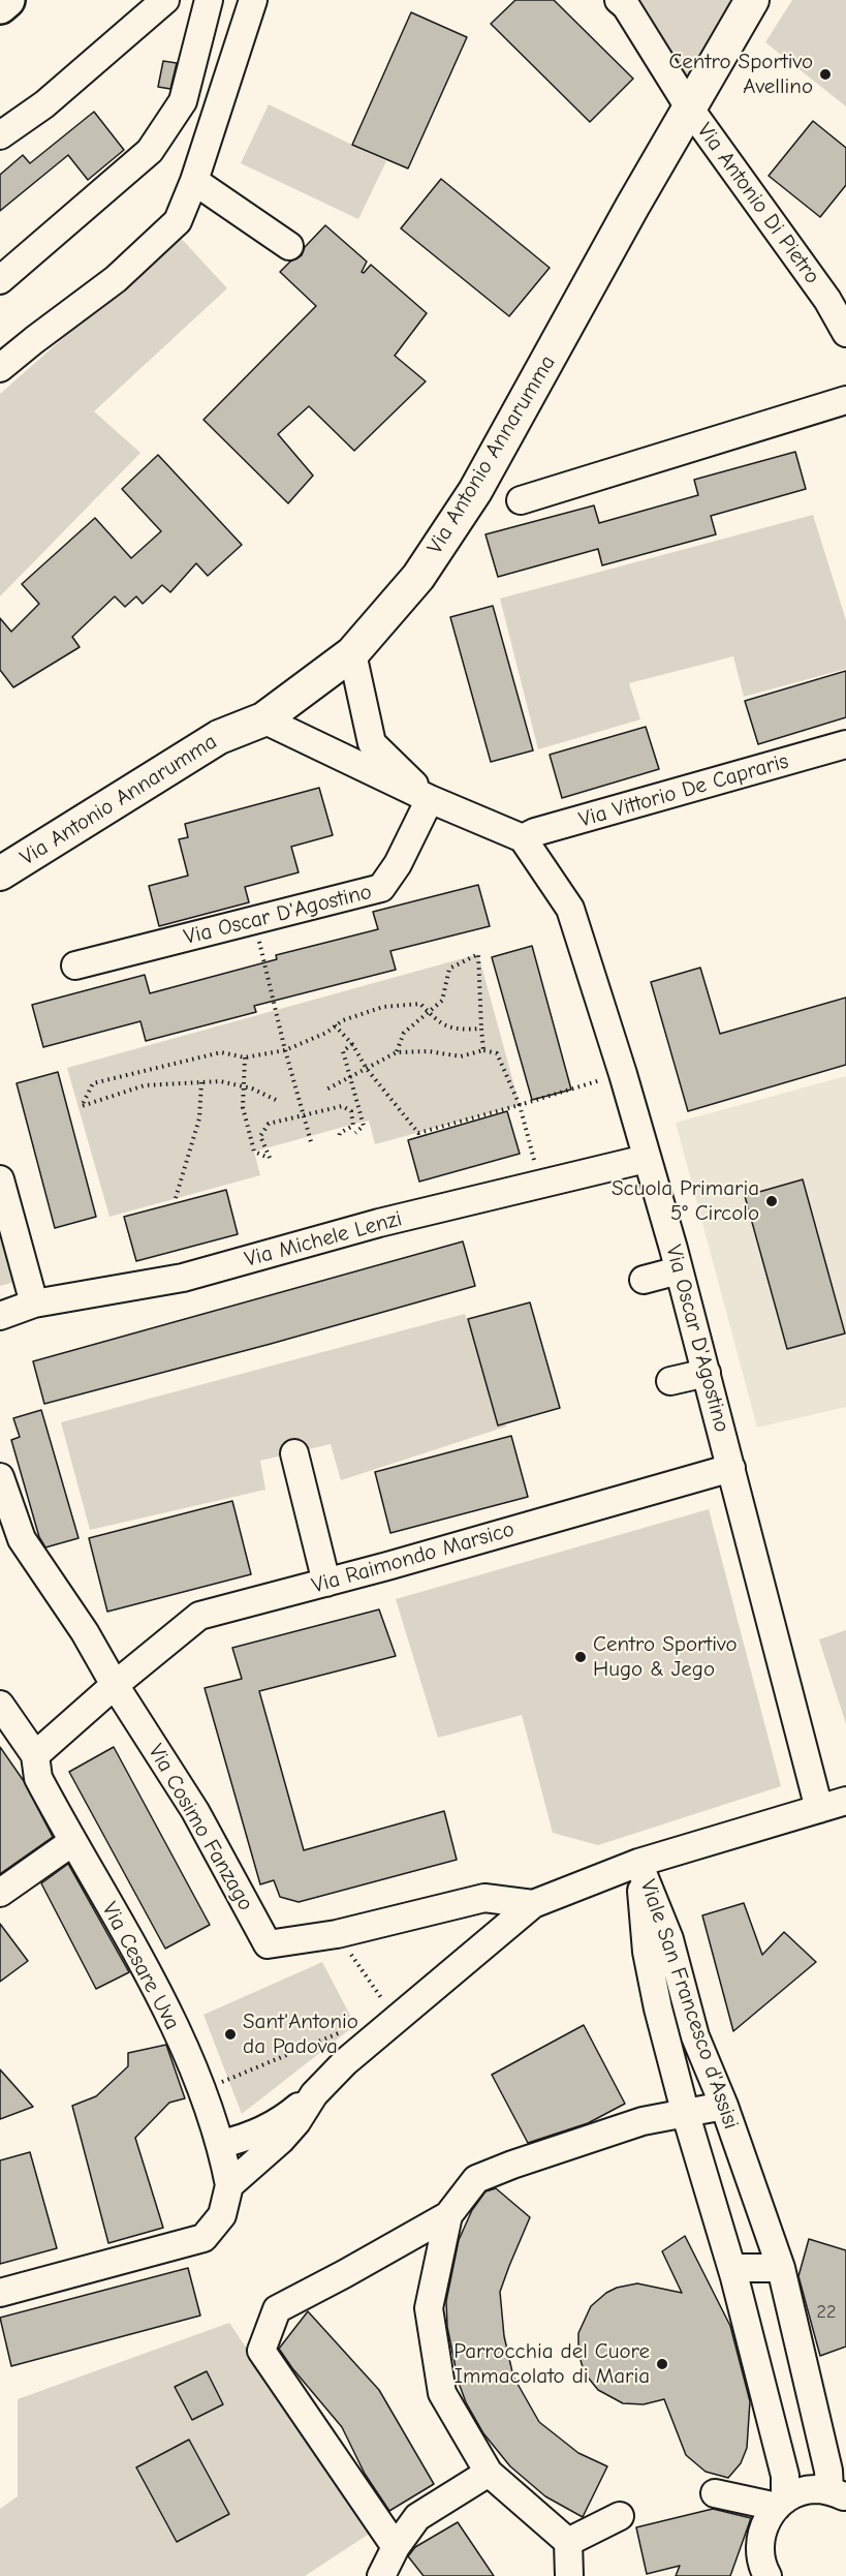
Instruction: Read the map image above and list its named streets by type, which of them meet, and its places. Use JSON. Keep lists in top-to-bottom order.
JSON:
{
  "streets": {
    "main road": ["Via Antonio Annarumma"],
    "street": [
      "Via Antonio Di Pietro",
      "Via Vittorio De Capraris",
      "Via Oscar D'Agostino",
      "Via Michele Lenzi",
      "Via Raimondo Marsico",
      "Via Cosimo Fanzago",
      "Via Cesare Uva",
      "Viale San Francesco d'Assisi"
    ]
  },
  "crossings": [
    ["Via Antonio Di Pietro", "Via Antonio Annarumma"],
    ["Via Vittorio De Capraris", "Via Oscar D'Agostino"],
    ["Via Oscar D'Agostino", "Via Michele Lenzi"],
    ["Via Oscar D'Agostino", "Via Raimondo Marsico"],
    ["Via Raimondo Marsico", "Via Cosimo Fanzago"]
  ],
  "places": [
    "Centro Sportivo Avellino",
    "Scuola Primaria 5° Circolo",
    "Centro Sportivo Hugo & Jego",
    "Sant'Antonio da Padova",
    "Parrocchia del Cuore Immacolato di Maria"
  ],
  "house_numbers": ["22"]
}
